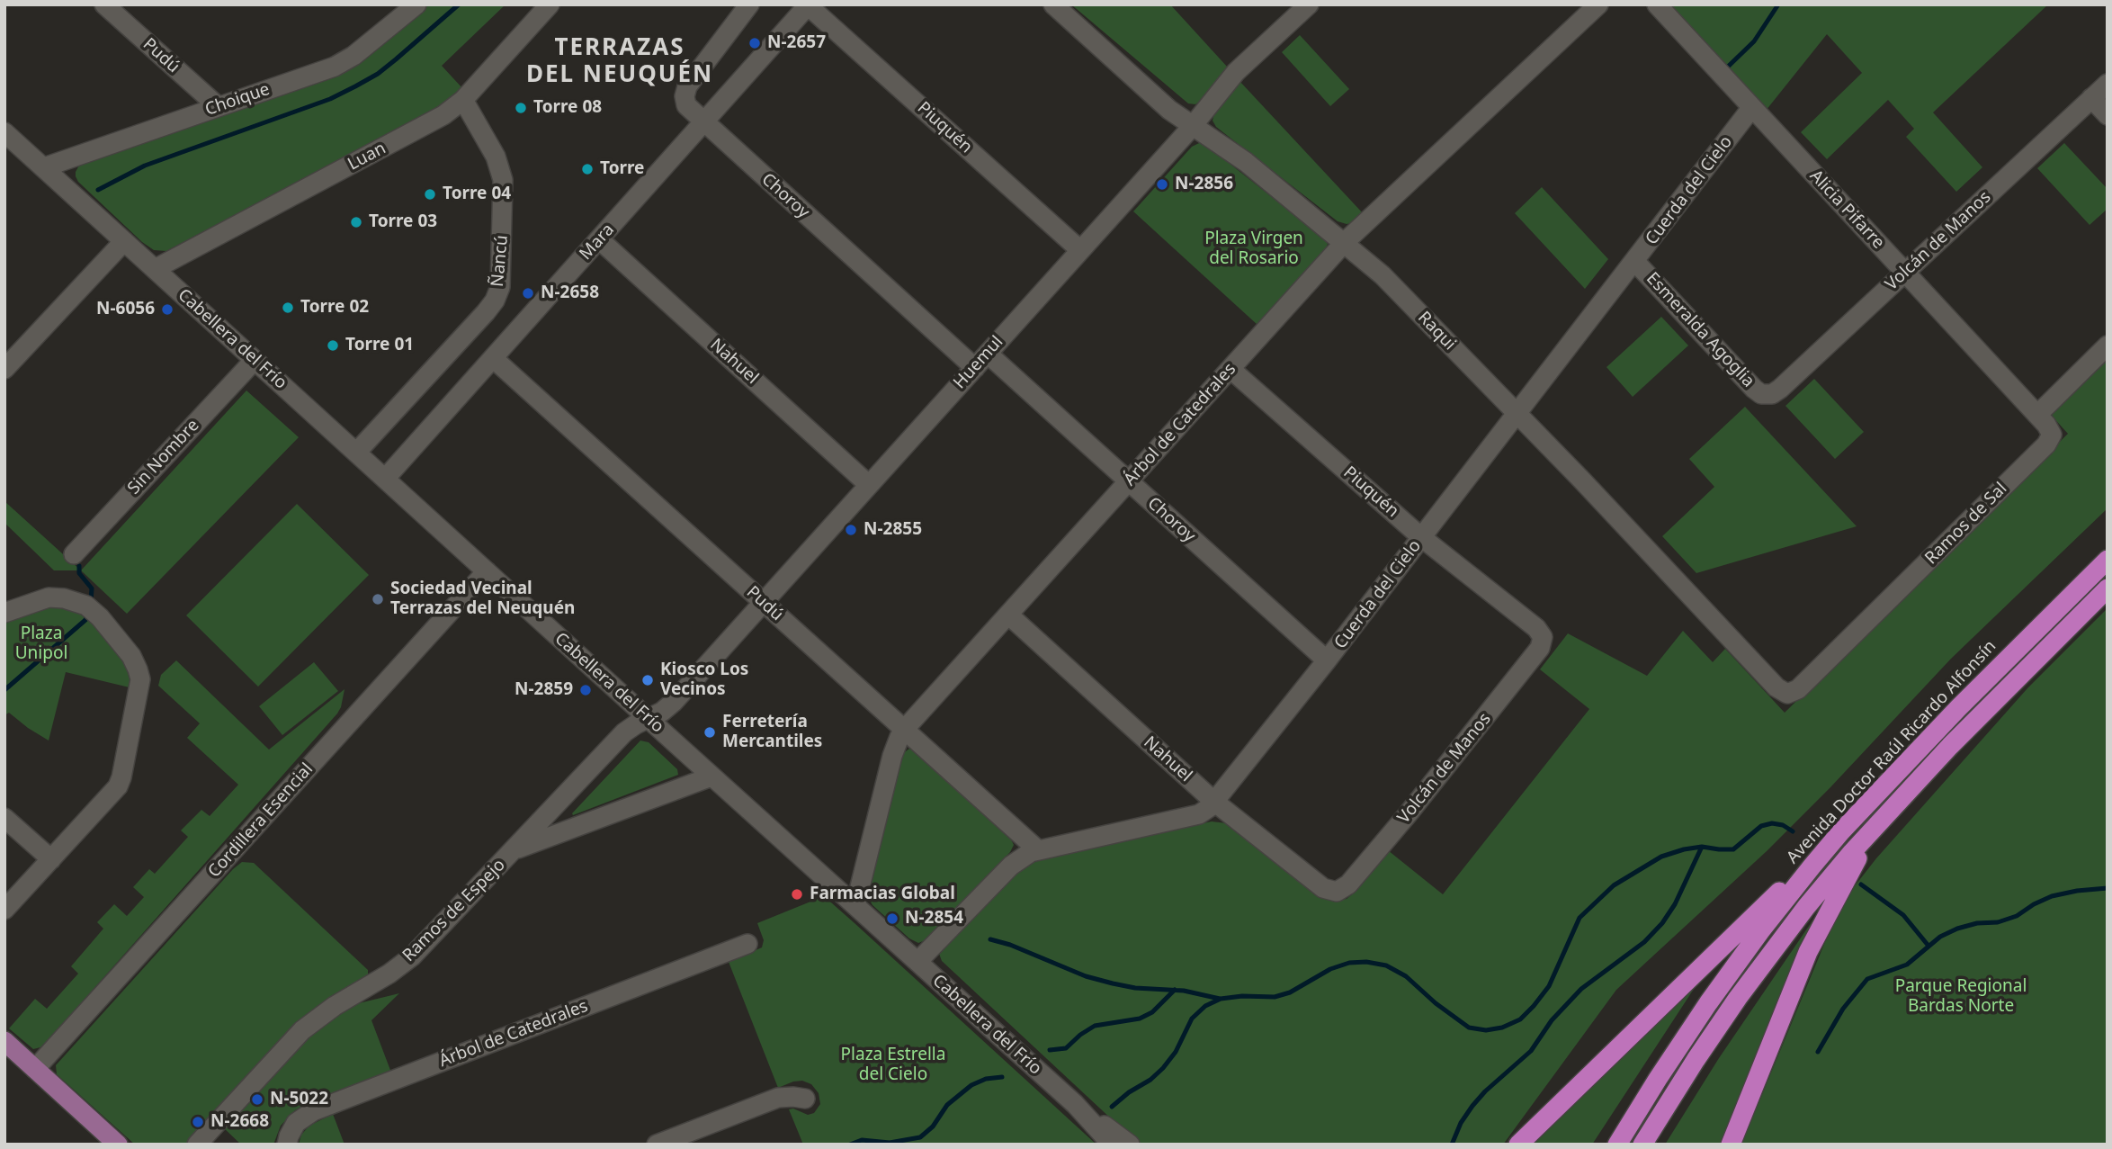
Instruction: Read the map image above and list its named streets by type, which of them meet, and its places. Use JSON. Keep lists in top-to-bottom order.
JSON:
{
  "streets": {
    "highway": ["Avenida Doctor Raúl Ricardo Alfonsín"],
    "street": [
      "Pudú",
      "Choique",
      "Piuquén",
      "Luan",
      "Cuerda del Cielo",
      "Choroy",
      "Alicia Pifarre",
      "Volcán de Manos",
      "Mara",
      "Ñancú",
      "Esmeralda Agoglia",
      "Raqui",
      "Cabellera del Frío",
      "Nahuel",
      "Huemul",
      "Árbol de Catedrales",
      "Sin Nombre",
      "Ramos de Sal",
      "Cordillera Esencial",
      "Ramos de Espejo"
    ]
  },
  "crossings": [
    ["Pudú", "Choique"],
    ["Pudú", "Cuerda del Cielo"],
    ["Pudú", "Mara"],
    ["Pudú", "Huemul"],
    ["Pudú", "Árbol de Catedrales"],
    ["Choique", "Cabellera del Frío"],
    ["Piuquén", "Cuerda del Cielo"],
    ["Piuquén", "Volcán de Manos"],
    ["Piuquén", "Mara"],
    ["Piuquén", "Huemul"],
    ["Piuquén", "Árbol de Catedrales"],
    ["Luan", "Ñancú"],
    ["Luan", "Cabellera del Frío"],
    ["Cuerda del Cielo", "Choroy"],
    ["Cuerda del Cielo", "Alicia Pifarre"],
    ["Cuerda del Cielo", "Esmeralda Agoglia"],
    ["Cuerda del Cielo", "Raqui"],
    ["Cuerda del Cielo", "Cabellera del Frío"],
    ["Cuerda del Cielo", "Nahuel"],
    ["Choroy", "Mara"],
    ["Choroy", "Huemul"],
    ["Choroy", "Árbol de Catedrales"],
    ["Alicia Pifarre", "Volcán de Manos"],
    ["Alicia Pifarre", "Ramos de Sal"],
    ["Volcán de Manos", "Esmeralda Agoglia"],
    ["Volcán de Manos", "Nahuel"],
    ["Mara", "Cabellera del Frío"],
    ["Mara", "Nahuel"],
    ["Ñancú", "Cabellera del Frío"],
    ["Raqui", "Huemul"],
    ["Raqui", "Árbol de Catedrales"],
    ["Raqui", "Ramos de Sal"],
    ["Cabellera del Frío", "Huemul"],
    ["Cabellera del Frío", "Árbol de Catedrales"],
    ["Cabellera del Frío", "Sin Nombre"],
    ["Cabellera del Frío", "Cordillera Esencial"],
    ["Cabellera del Frío", "Ramos de Espejo"],
    ["Nahuel", "Huemul"],
    ["Nahuel", "Árbol de Catedrales"],
    ["Huemul", "Ramos de Espejo"]
  ],
  "districts": ["TERRAZAS DEL NEUQUÉN"],
  "parks": [
    "Plaza Virgen del Rosario",
    "Plaza Unipol",
    "Parque Regional Bardas Norte",
    "Plaza Estrella del Cielo"
  ],
  "places": [
    "N-2657",
    "Torre 08",
    "Torre",
    "N-2856",
    "Torre 04",
    "Torre 03",
    "N-2658",
    "Torre 02",
    "N-6056",
    "Torre 01",
    "N-2855",
    "Sociedad Vecinal Terrazas del Neuquén",
    "Kiosco Los Vecinos",
    "N-2859",
    "Ferretería Mercantiles",
    "Farmacias Global",
    "N-2854",
    "N-5022",
    "N-2668"
  ]
}
